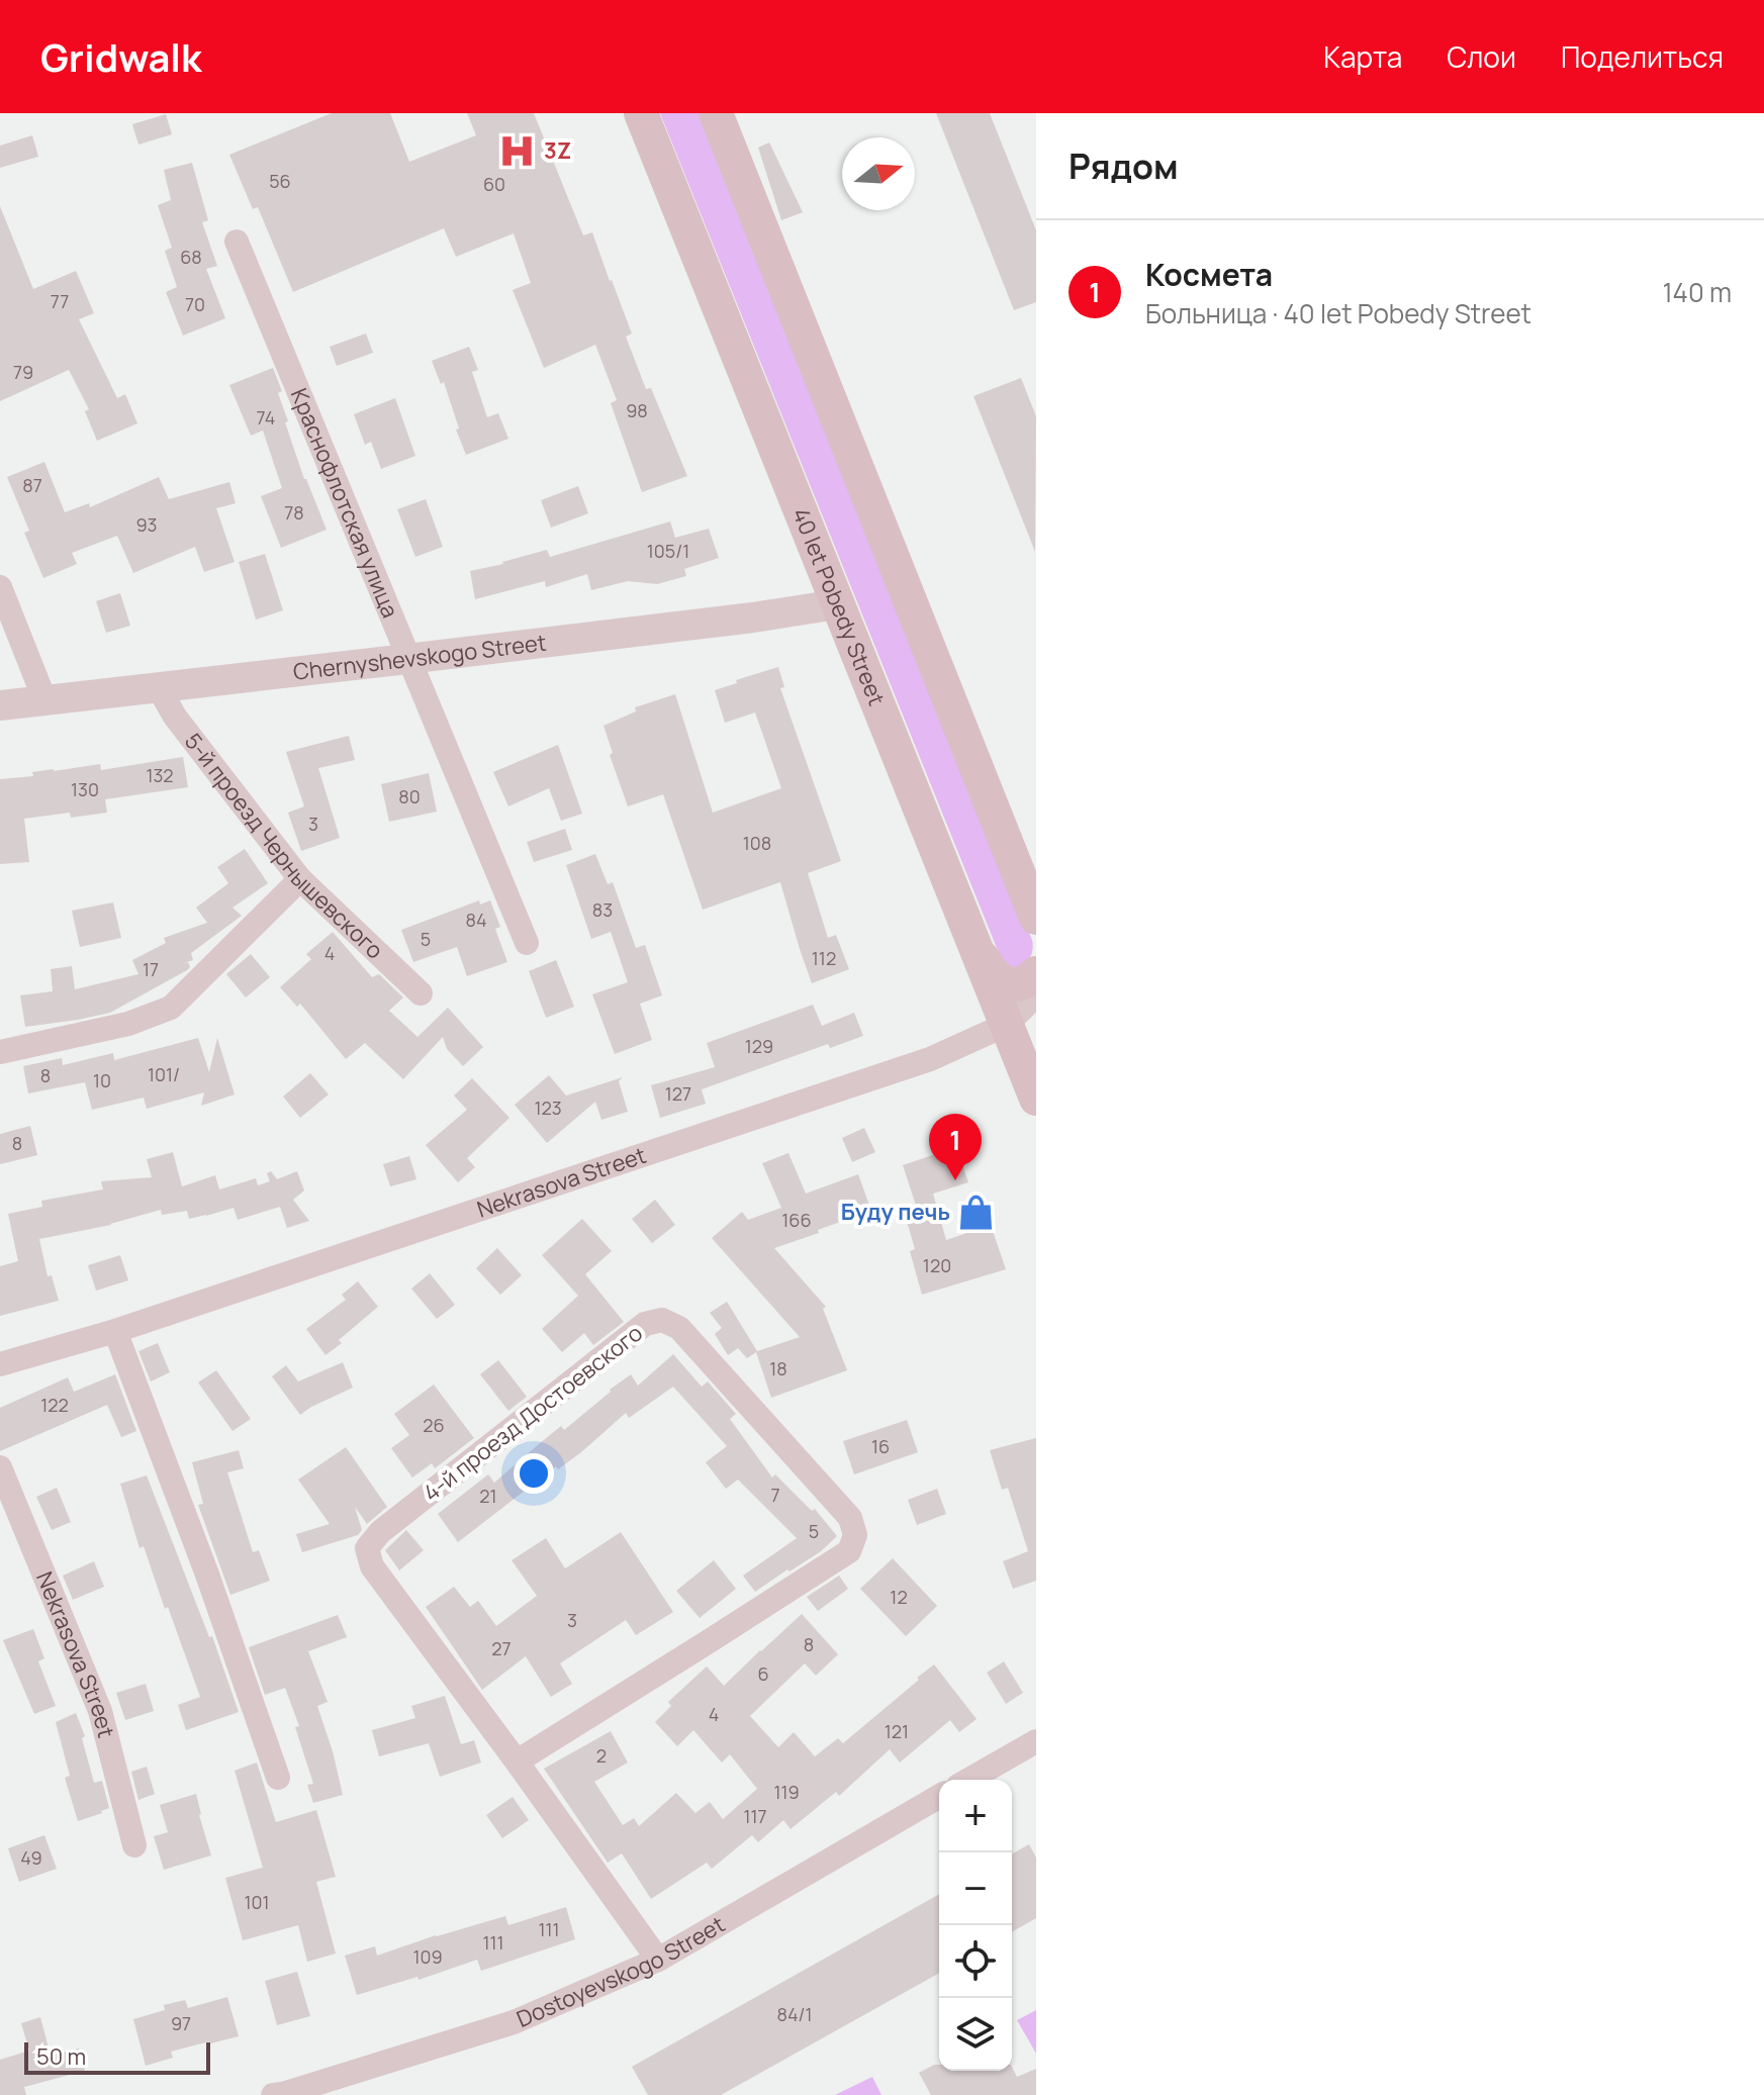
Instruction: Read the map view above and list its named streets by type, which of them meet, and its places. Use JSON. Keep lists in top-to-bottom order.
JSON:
{
  "streets": {
    "main road": ["40 let Pobedy Street"],
    "street": [
      "Краснофлотская улица",
      "Chernyshevskogo Street",
      "5-й проезд Чернышевского",
      "Nekrasova Street",
      "4-й проезд Достоевского",
      "Dostoyevskogo Street"
    ]
  },
  "crossings": [
    ["Краснофлотская улица", "Chernyshevskogo Street"],
    ["40 let Pobedy Street", "Chernyshevskogo Street"],
    ["40 let Pobedy Street", "Nekrasova Street"],
    ["Chernyshevskogo Street", "5-й проезд Чернышевского"],
    ["4-й проезд Достоевского", "Dostoyevskogo Street"]
  ],
  "places": {
    "hospital": ["3Z"],
    "shop": ["Буду печь"]
  },
  "house_numbers": [
    "56",
    "60",
    "68",
    "77",
    "70",
    "79",
    "98",
    "74",
    "87",
    "78",
    "93",
    "105/1",
    "132",
    "130",
    "80",
    "3",
    "108",
    "83",
    "84",
    "5",
    "4",
    "112",
    "17",
    "129",
    "101/",
    "8",
    "10",
    "127",
    "123",
    "8",
    "166",
    "120",
    "18",
    "122",
    "26",
    "16",
    "7",
    "21",
    "5",
    "12",
    "3",
    "8",
    "27",
    "6",
    "4",
    "121",
    "2",
    "119",
    "117",
    "49",
    "101",
    "111",
    "111",
    "109",
    "84/1",
    "97"
  ],
  "scale_bar": "50 m",
  "north": "right",
  "page": {
    "header": "Gridwalk",
    "nav": ["Карта", "Слои", "Поделиться"],
    "heading": "Рядом",
    "list": [
      {
        "mark": "1",
        "name": "Космета",
        "note": "Больница · 40 let Pobedy Street",
        "value": "140 m"
      }
    ],
    "pins": "1",
    "map_buttons": ["+", "−"],
    "scale": "50 m"
  }
}
